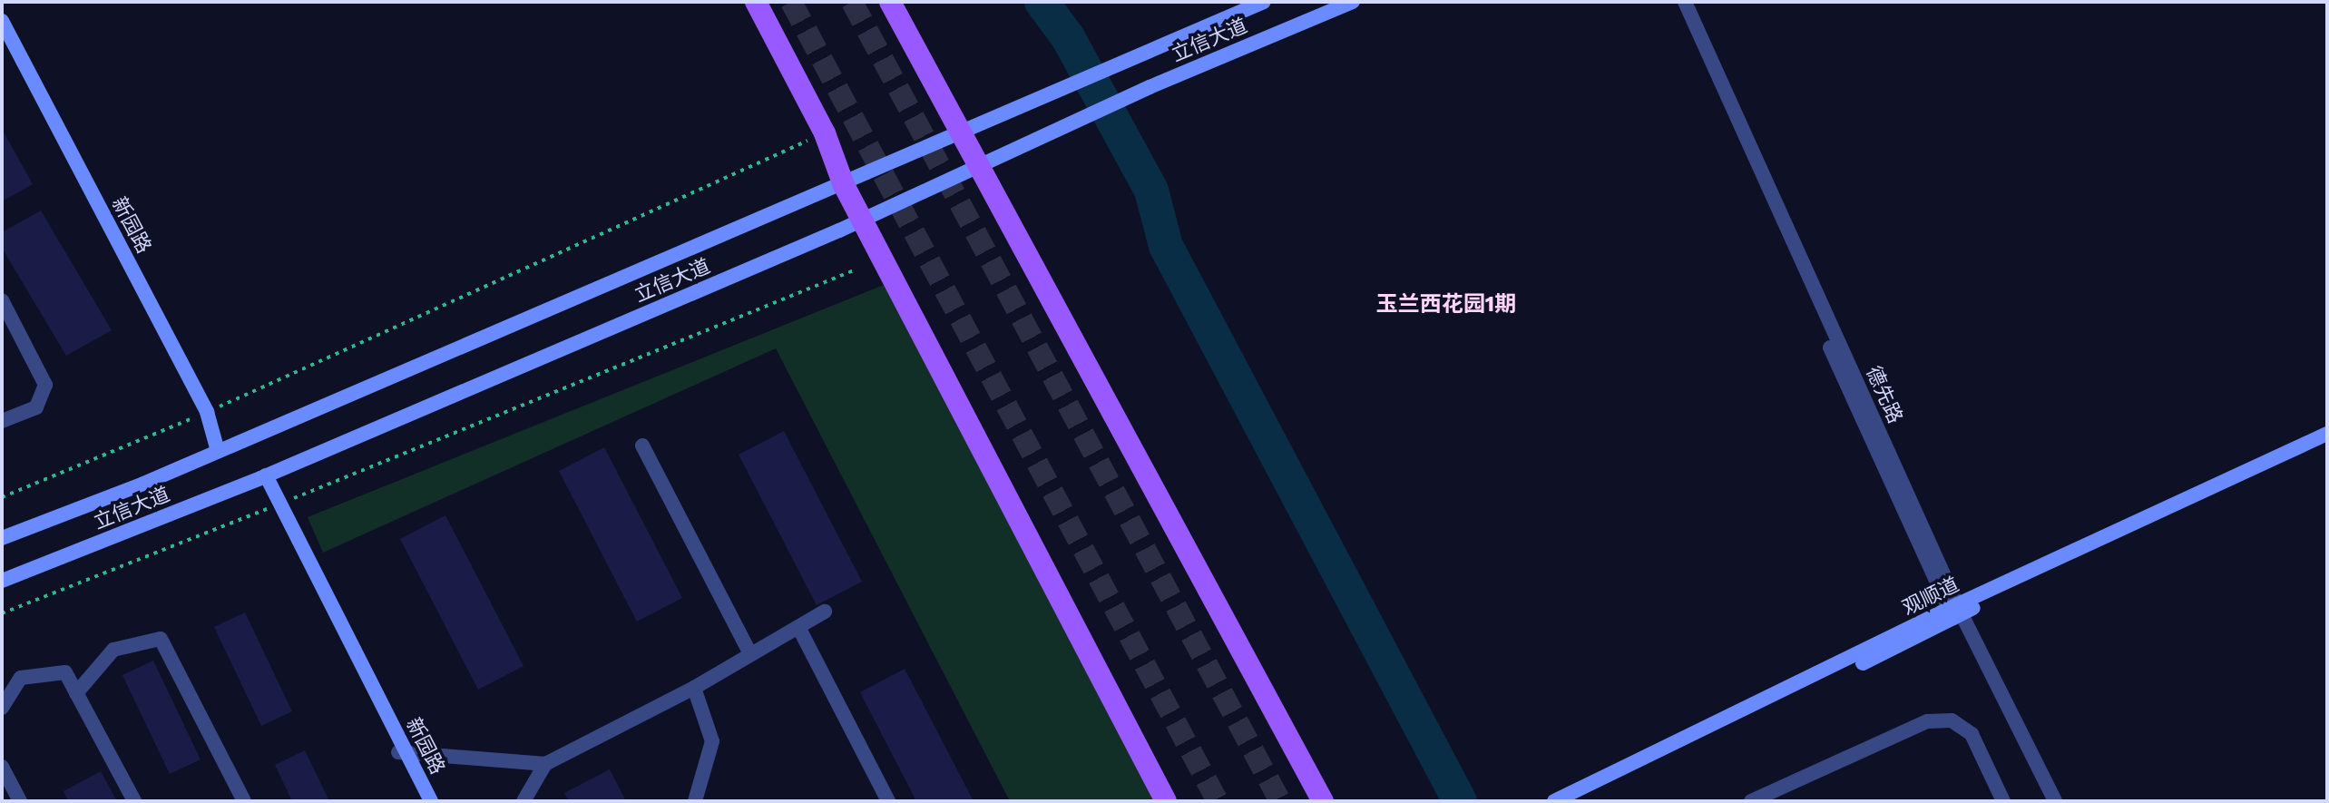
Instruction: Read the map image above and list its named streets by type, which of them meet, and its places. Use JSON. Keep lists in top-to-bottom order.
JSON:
{
  "streets": {
    "street": [
      "立信大道",
      "新园路",
      "德先路",
      "观顺道"
    ]
  },
  "crossings": [
    ["立信大道", "新园路"],
    ["德先路", "观顺道"]
  ],
  "districts": ["玉兰西花园1期"]
}
